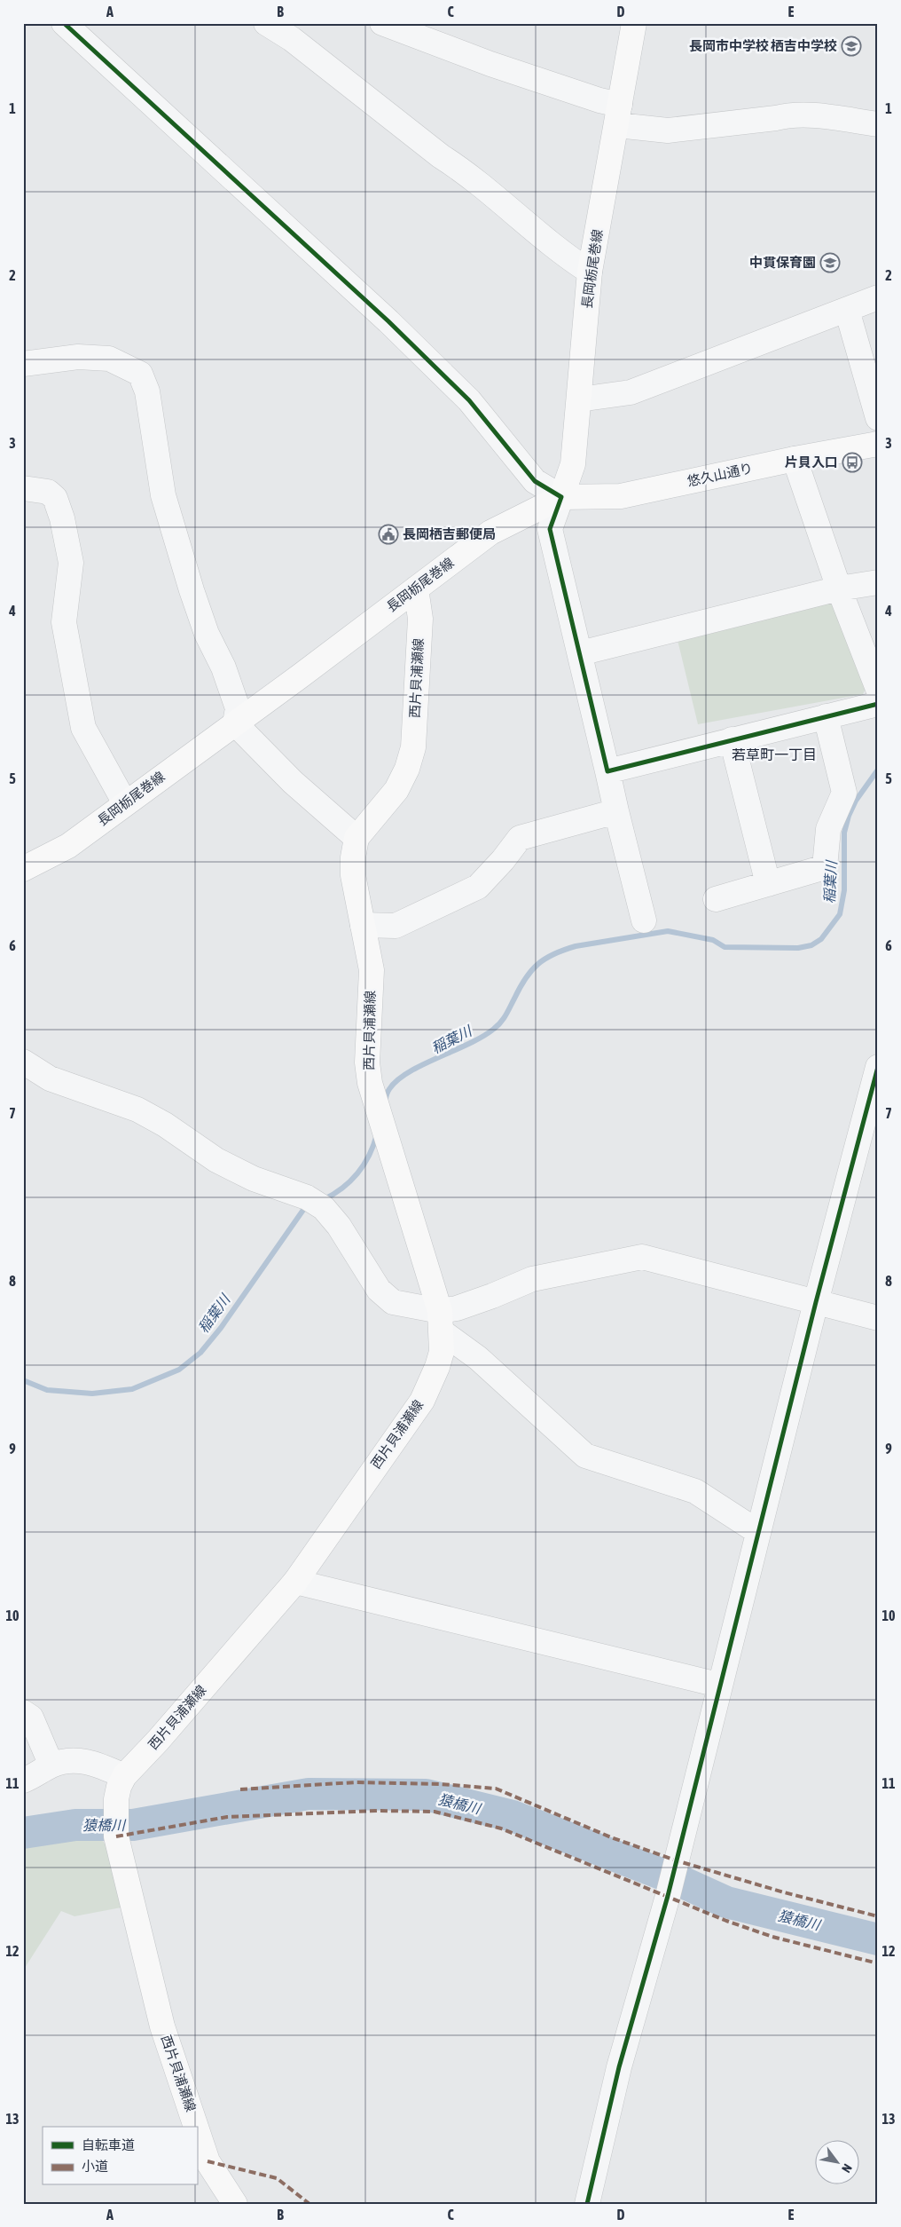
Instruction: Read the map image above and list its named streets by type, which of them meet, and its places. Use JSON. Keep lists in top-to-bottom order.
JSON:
{
  "streets": {
    "main road": ["長岡栃尾巻線", "悠久山通り", "西片貝浦瀬線"]
  },
  "crossings": [
    ["長岡栃尾巻線", "悠久山通り"],
    ["長岡栃尾巻線", "西片貝浦瀬線"]
  ],
  "districts": ["若草町一丁目"],
  "water": ["稲葉川", "猿橋川"],
  "places": {
    "school or university": ["長岡市中学校 栖吉中学校", "中貫保育園"],
    "bus stop": ["片貝入口"],
    "public building": ["長岡栖吉郵便局"]
  },
  "legend": ["自転車道", "小道"],
  "north": "bottom right",
  "grid": {
    "columns": [
      "A",
      "B",
      "C",
      "D",
      "E"
    ],
    "rows": [
      "1",
      "2",
      "3",
      "4",
      "5",
      "6",
      "7",
      "8",
      "9",
      "10",
      "11",
      "12",
      "13"
    ]
  }
}
